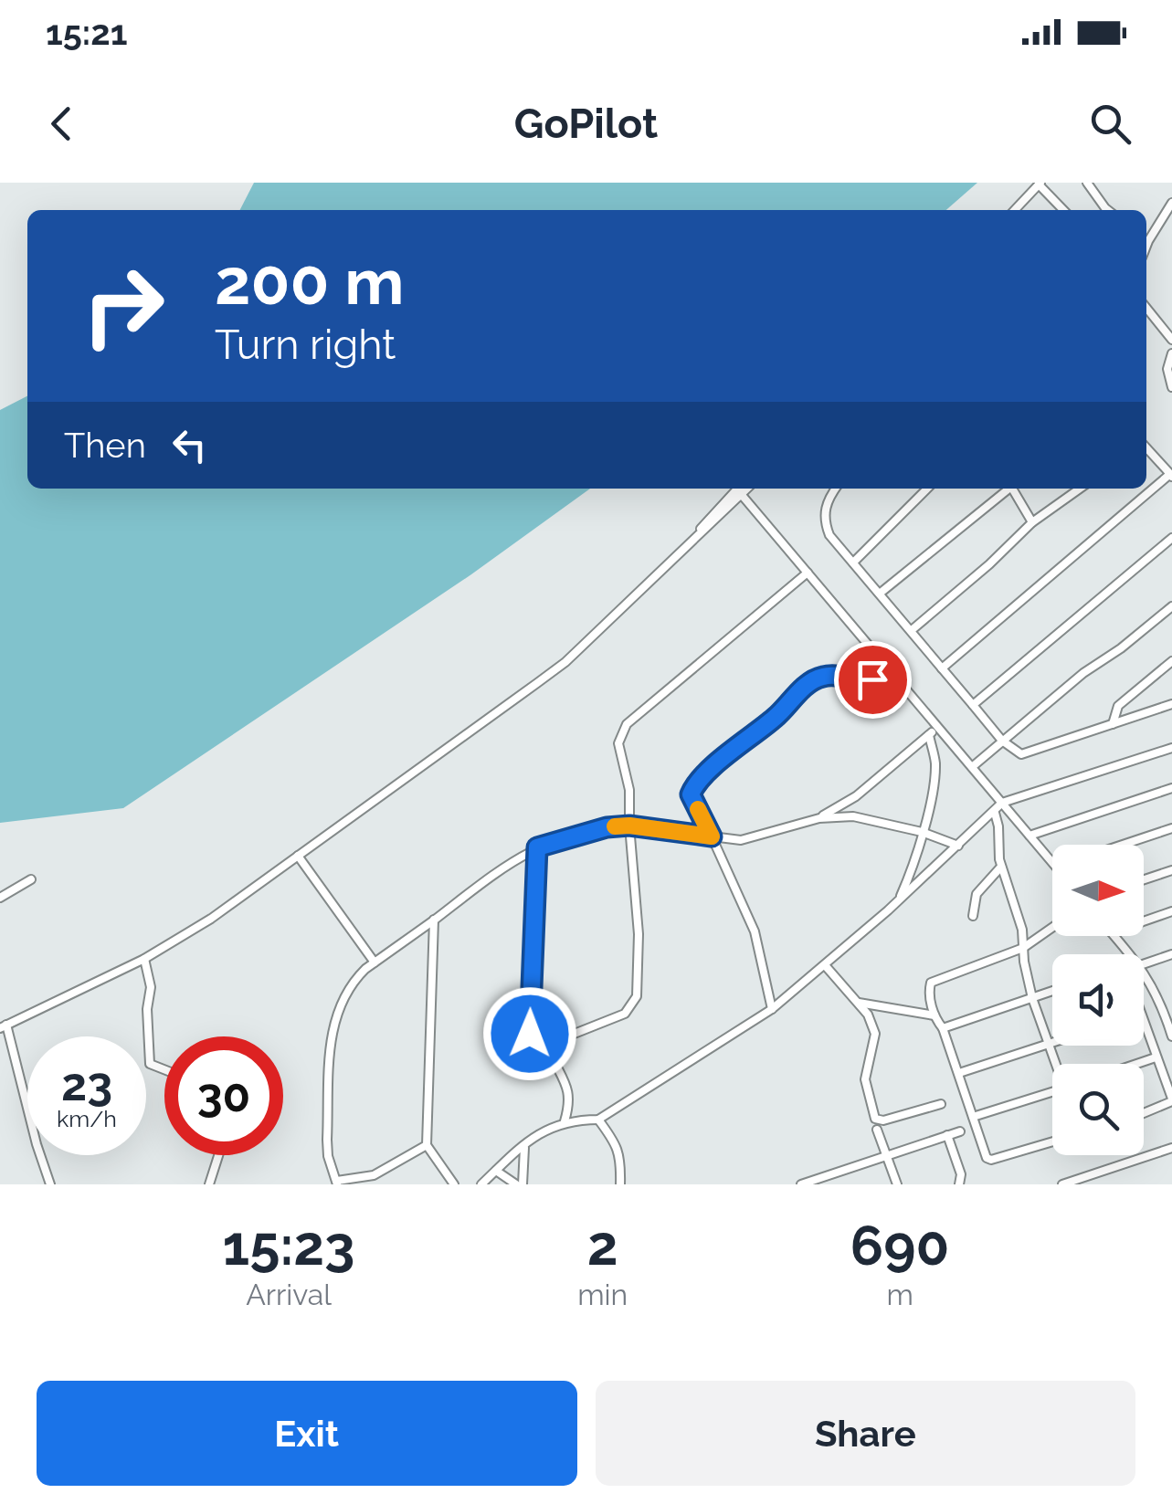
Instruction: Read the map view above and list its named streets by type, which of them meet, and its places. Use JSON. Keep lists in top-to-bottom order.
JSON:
{
  "north": "right",
  "page": {
    "status": "15:21",
    "header": "GoPilot",
    "turn": ["200 m", "Turn right"],
    "then": "Then",
    "speed": "23 km/h",
    "limit": "30",
    "eta": [
      "15:23",
      "Arrival",
      "2",
      "min",
      "690",
      "m"
    ],
    "buttons": ["Exit", "Share"]
  }
}
